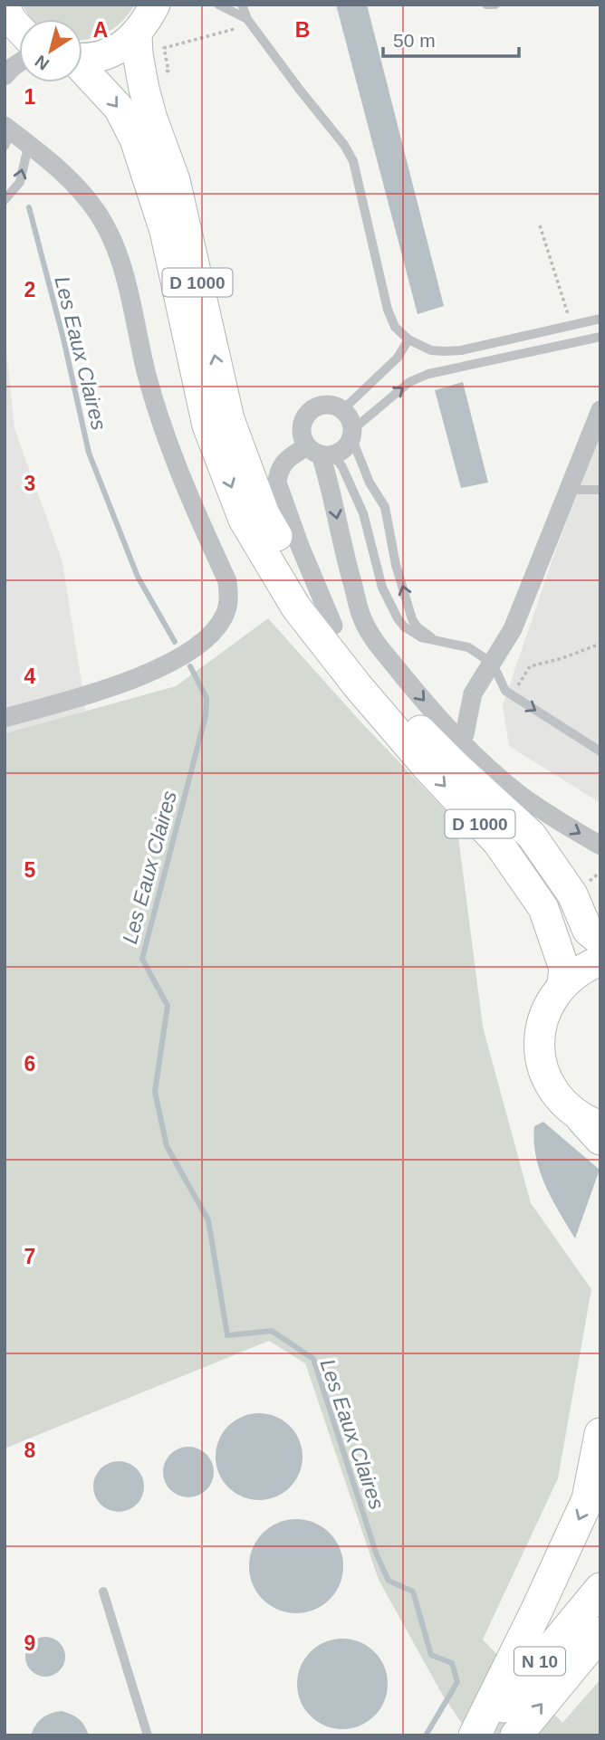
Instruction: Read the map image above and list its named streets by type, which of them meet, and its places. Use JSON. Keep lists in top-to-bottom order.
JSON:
{
  "streets": {
    "highway": ["N 10"],
    "main road": ["D 1000"]
  },
  "water": ["Les Eaux Claires"],
  "scale_bar": "50 m",
  "north": "bottom left",
  "grid": {
    "columns": ["A", "B"],
    "rows": [
      "1",
      "2",
      "3",
      "4",
      "5",
      "6",
      "7",
      "8",
      "9"
    ]
  }
}
